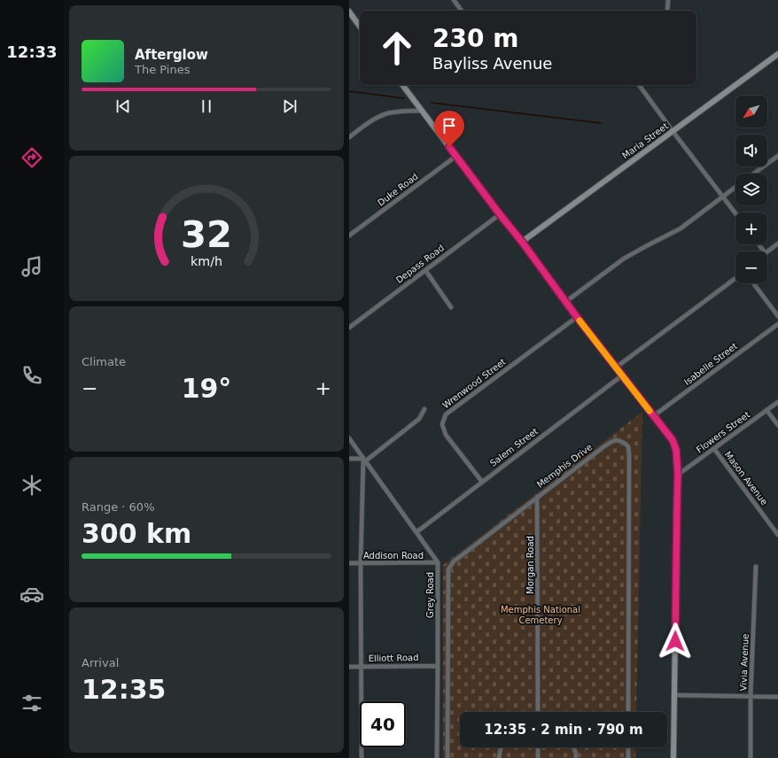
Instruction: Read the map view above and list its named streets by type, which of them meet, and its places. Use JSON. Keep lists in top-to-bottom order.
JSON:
{
  "streets": {
    "street": [
      "Maria Street",
      "Duke Road",
      "Depass Road",
      "Isabelle Street",
      "Wrenwood Street",
      "Flowers Street",
      "Salem Street",
      "Memphis Drive",
      "Mason Avenue",
      "Addison Road",
      "Morgan Road",
      "Grey Road",
      "Elliott Road",
      "Vivia Avenue"
    ]
  },
  "crossings": [
    ["Wrenwood Street", "Salem Street"],
    ["Flowers Street", "Mason Avenue"],
    ["Salem Street", "Grey Road"],
    ["Memphis Drive", "Morgan Road"],
    ["Addison Road", "Grey Road"],
    ["Grey Road", "Elliott Road"]
  ],
  "parks": ["Memphis National Cemetery"],
  "north": "bottom left",
  "page": {
    "tabs": "12:33",
    "turn": ["230 m", "Bayliss Avenue"],
    "song": ["Afterglow", "The Pines"],
    "map_buttons": ["+", "−"],
    "tile": [
      "Climate",
      ["Range · 60%", "300 km"],
      ["Arrival", "12:35"]
    ],
    "heat": ["−", "19°", "+"],
    "limit": "40",
    "trip": "12:35 · 2 min · 790 m",
    "gauge": ["32", "km/h"]
  }
}
